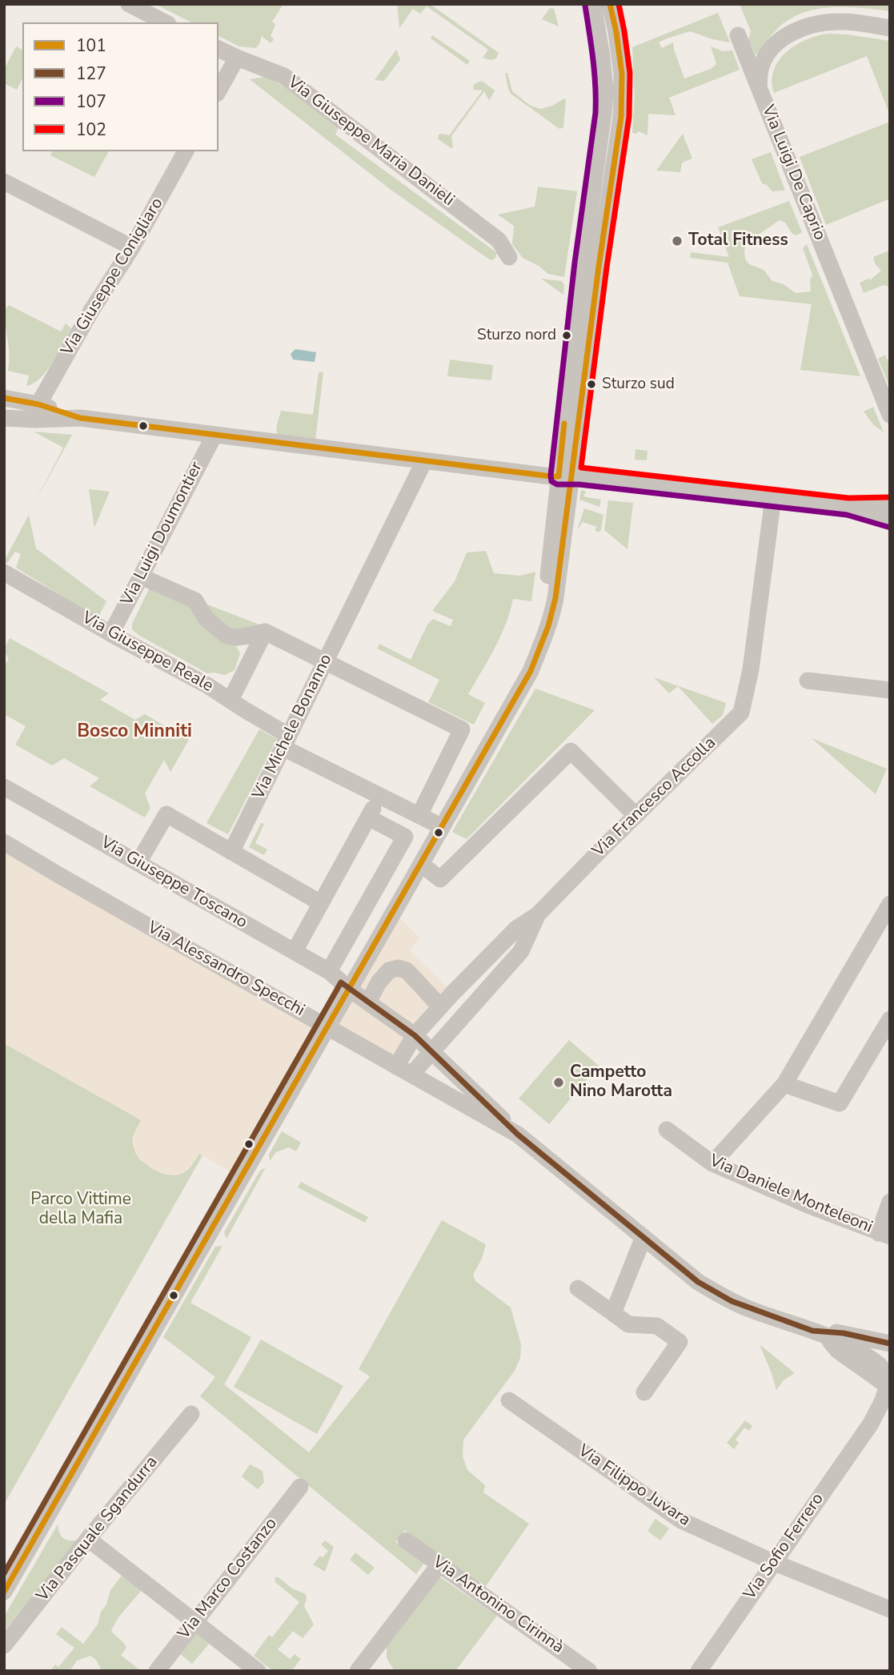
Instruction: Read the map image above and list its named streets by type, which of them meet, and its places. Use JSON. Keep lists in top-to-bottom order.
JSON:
{
  "streets": {
    "street": [
      "Via Giuseppe Maria Danieli",
      "Via Luigi De Caprio",
      "Via Giuseppe Conigliaro",
      "Via Luigi Doumontier",
      "Via Giuseppe Reale",
      "Via Michele Bonanno",
      "Via Francesco Accolla",
      "Via Giuseppe Toscano",
      "Via Alessandro Specchi",
      "Via Daniele Monteleoni",
      "Via Filippo Juvara",
      "Via Pasquale Sgandurra",
      "Via Sofio Ferrero",
      "Via Marco Costanzo",
      "Via Antonino Cirinnà"
    ]
  },
  "crossings": [
    ["Via Luigi Doumontier", "Via Giuseppe Reale"],
    ["Via Giuseppe Reale", "Via Michele Bonanno"],
    ["Via Francesco Accolla", "Via Giuseppe Toscano"],
    ["Via Francesco Accolla", "Via Alessandro Specchi"],
    ["Via Giuseppe Toscano", "Via Alessandro Specchi"],
    ["Via Filippo Juvara", "Via Sofio Ferrero"]
  ],
  "districts": ["Bosco Minniti"],
  "parks": ["Parco Vittime della Mafia"],
  "places": [
    "Total Fitness",
    "Sturzo nord",
    "Sturzo sud",
    "Campetto Nino Marotta"
  ],
  "lines": [
    "transit line 101",
    "transit line 102",
    "transit line 107",
    "transit line 127"
  ],
  "legend": [
    "101",
    "127",
    "107",
    "102"
  ]
}
